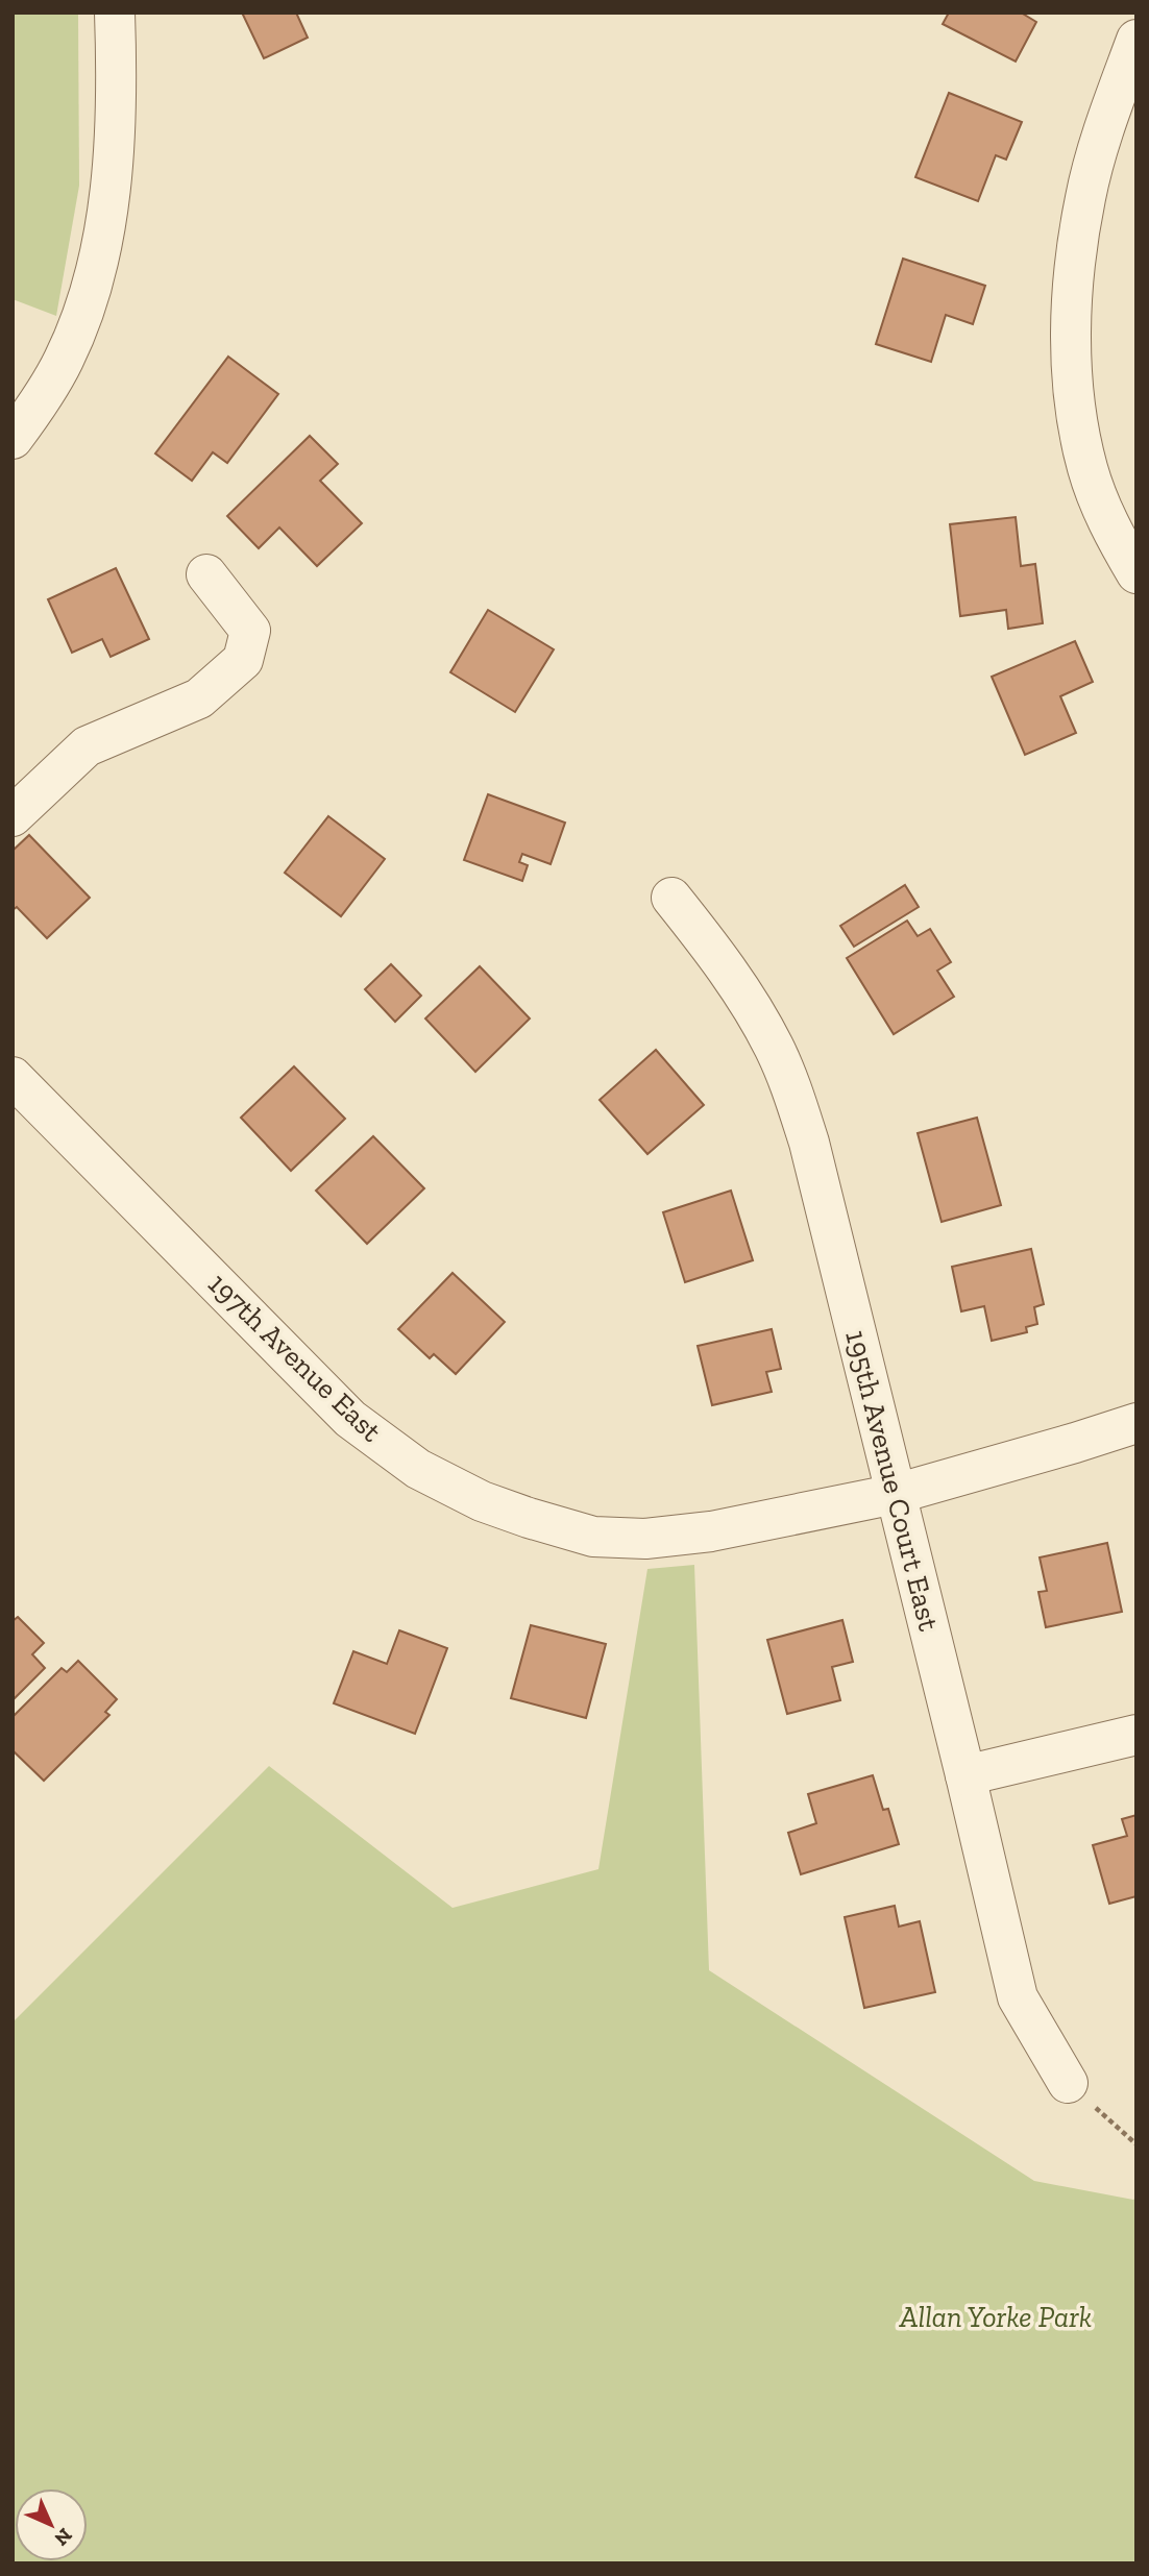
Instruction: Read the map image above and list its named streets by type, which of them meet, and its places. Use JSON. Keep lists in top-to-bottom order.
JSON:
{
  "streets": {
    "street": ["197th Avenue East", "195th Avenue Court East"]
  },
  "crossings": [
    ["197th Avenue East", "195th Avenue Court East"]
  ],
  "parks": ["Allan Yorke Park"],
  "north": "bottom right"
}
